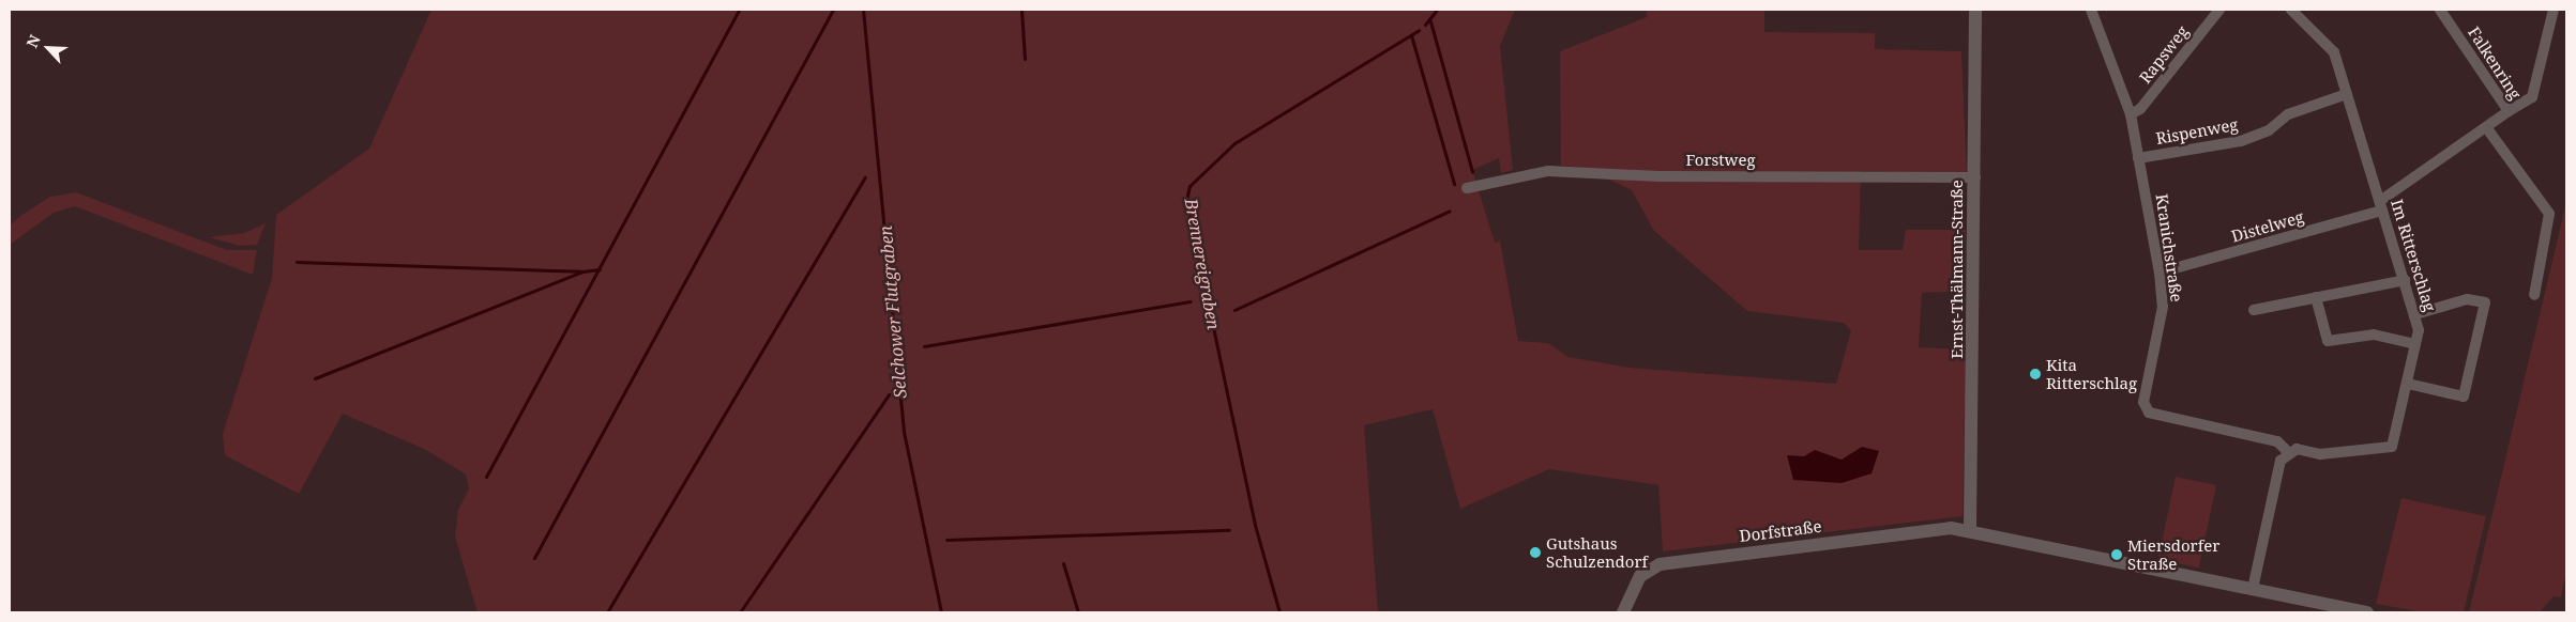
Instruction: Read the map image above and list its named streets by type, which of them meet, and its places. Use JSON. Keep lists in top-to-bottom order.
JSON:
{
  "streets": {
    "street": [
      "Rapsweg",
      "Falkenring",
      "Rispenweg",
      "Forstweg",
      "Distelweg",
      "Kranichstraße",
      "Im Ritterschlag",
      "Ernst-Thälmann-Straße",
      "Dorfstraße"
    ]
  },
  "crossings": [
    ["Rapsweg", "Kranichstraße"],
    ["Falkenring", "Distelweg"],
    ["Falkenring", "Im Ritterschlag"],
    ["Rispenweg", "Kranichstraße"],
    ["Rispenweg", "Im Ritterschlag"],
    ["Forstweg", "Ernst-Thälmann-Straße"],
    ["Distelweg", "Kranichstraße"],
    ["Distelweg", "Im Ritterschlag"],
    ["Kranichstraße", "Im Ritterschlag"],
    ["Ernst-Thälmann-Straße", "Dorfstraße"]
  ],
  "water": ["Brennereigraben", "Selchower Flutgraben"],
  "places": ["Kita Ritterschlag", "Gutshaus Schulzendorf", "Miersdorfer Straße"],
  "north": "top left"
}
